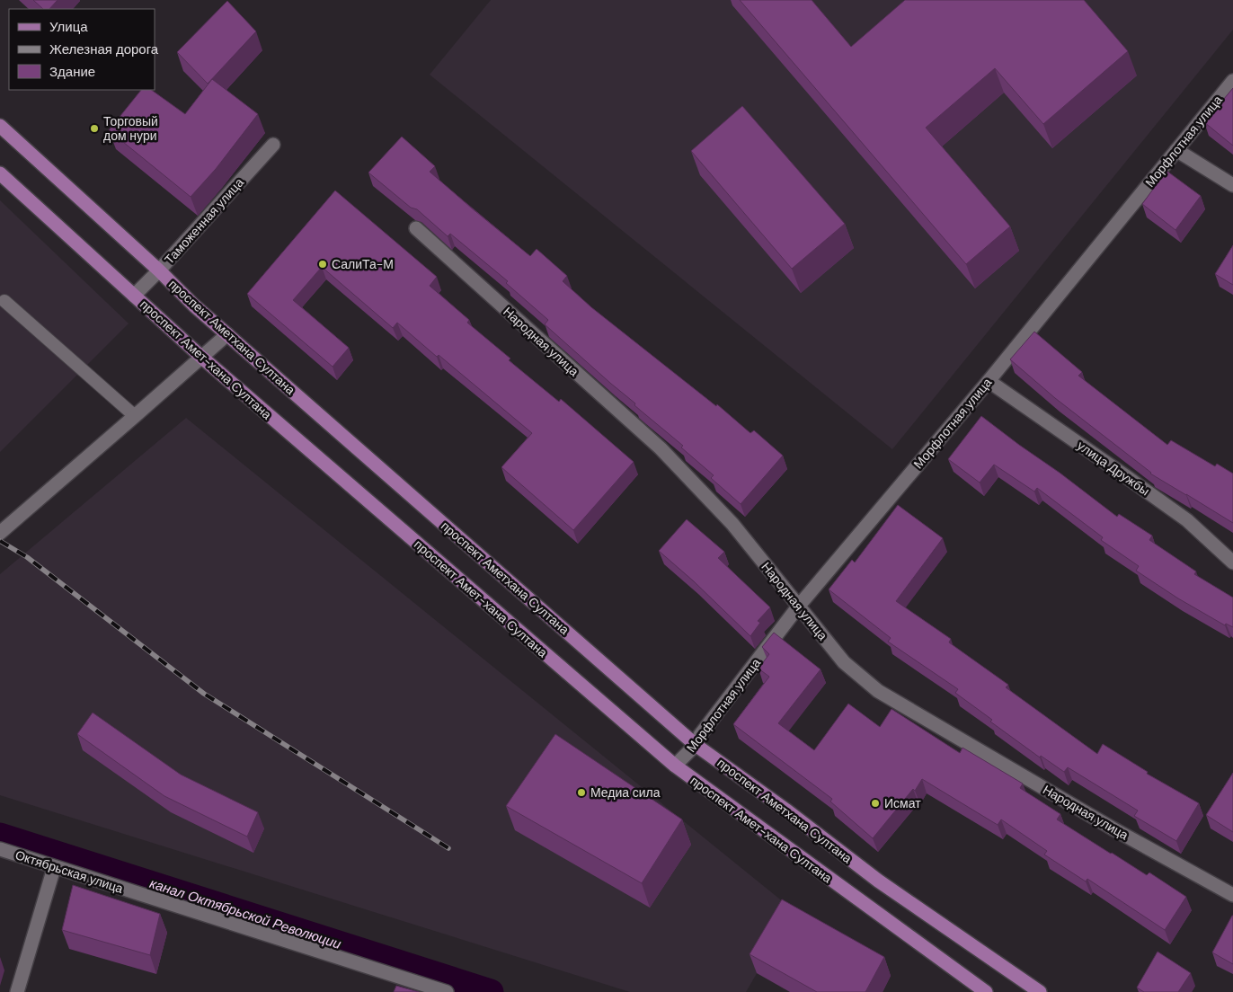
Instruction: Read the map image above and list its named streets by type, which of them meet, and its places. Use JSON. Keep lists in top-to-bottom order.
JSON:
{
  "streets": {
    "main road": ["проспект Аметхана Султана", "проспект Амет-хана Султана"],
    "street": [
      "Морфлотная улица",
      "Таможенная улица",
      "Народная улица",
      "улица Дружбы",
      "Октябрьская улица"
    ]
  },
  "crossings": [
    ["Морфлотная улица", "проспект Аметхана Султана"],
    ["Морфлотная улица", "Народная улица"],
    ["Морфлотная улица", "проспект Амет-хана Султана"],
    ["Морфлотная улица", "улица Дружбы"],
    ["Таможенная улица", "проспект Аметхана Султана"],
    ["Таможенная улица", "проспект Амет-хана Султана"]
  ],
  "water": ["канал Октябрьской Революции"],
  "places": [
    "Торговый дом нури",
    "СалиТа-М",
    "Медиа сила",
    "Исмат"
  ],
  "legend": ["Улица", "Железная дорога", "Здание"]
}
